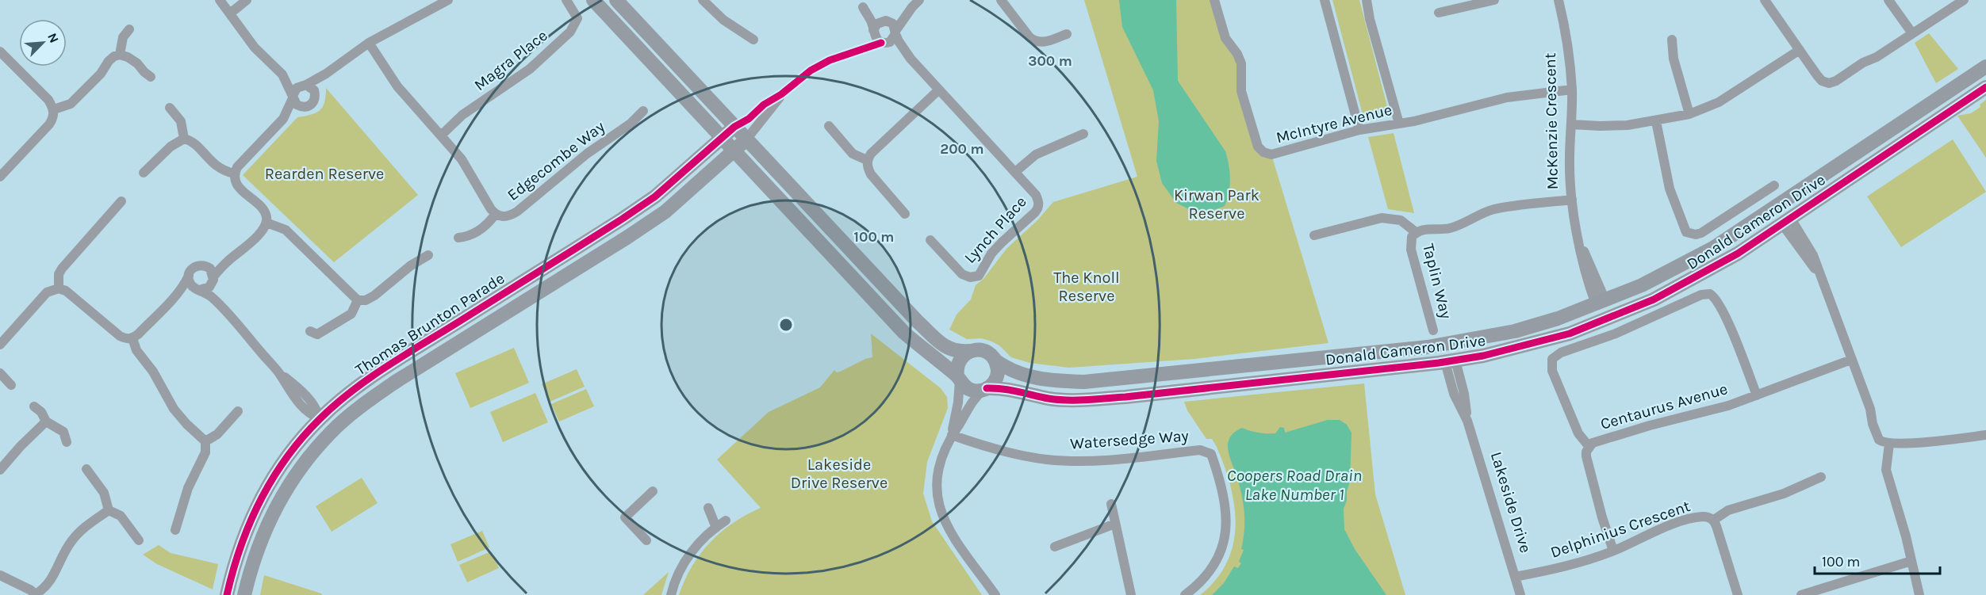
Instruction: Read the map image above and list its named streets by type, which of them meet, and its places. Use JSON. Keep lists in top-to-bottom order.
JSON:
{
  "streets": {
    "street": [
      "Magra Place",
      "McKenzie Crescent",
      "McIntyre Avenue",
      "Edgecombe Way",
      "Donald Cameron Drive",
      "Lynch Place",
      "Taplin Way",
      "Thomas Brunton Parade",
      "Centaurus Avenue",
      "Watersedge Way",
      "Lakeside Drive",
      "Delphinius Crescent"
    ]
  },
  "crossings": [
    ["Magra Place", "Edgecombe Way"],
    ["McKenzie Crescent", "McIntyre Avenue"],
    ["McKenzie Crescent", "Donald Cameron Drive"],
    ["McKenzie Crescent", "Taplin Way"],
    ["Donald Cameron Drive", "Lakeside Drive"],
    ["Centaurus Avenue", "Delphinius Crescent"],
    ["Lakeside Drive", "Delphinius Crescent"]
  ],
  "water": ["Coopers Road Drain Lake Number 1"],
  "parks": [
    "Rearden Reserve",
    "Kirwan Park Reserve",
    "The Knoll Reserve",
    "Lakeside Drive Reserve"
  ],
  "scale_bar": "100 m",
  "north": "top right",
  "rings": ["300 m", "200 m", "100 m"]
}
